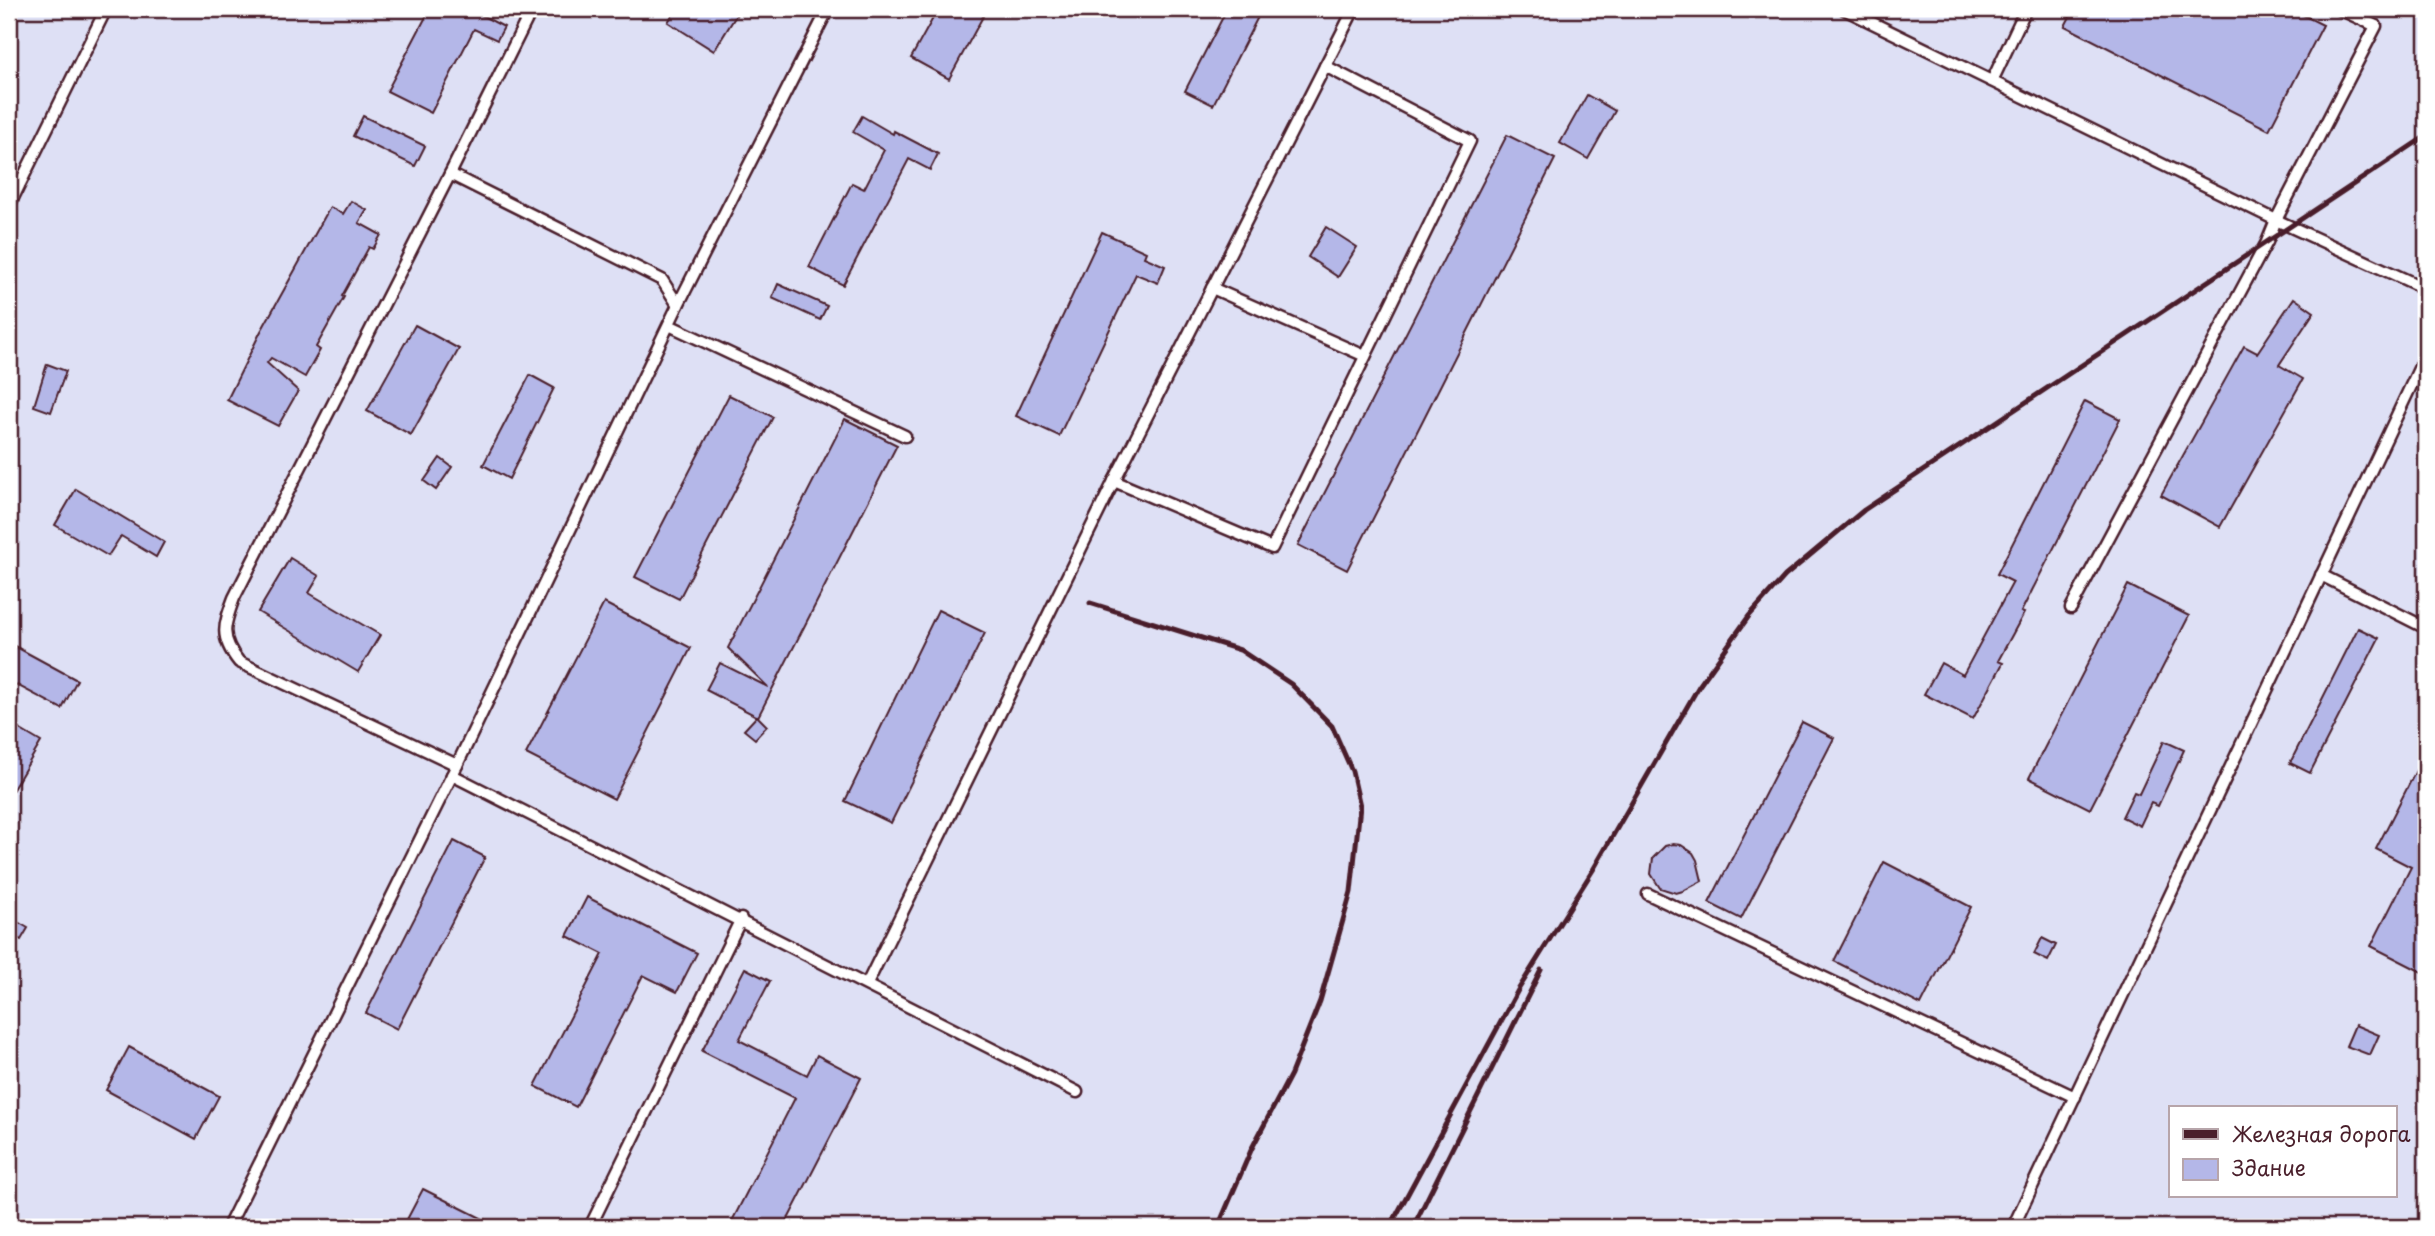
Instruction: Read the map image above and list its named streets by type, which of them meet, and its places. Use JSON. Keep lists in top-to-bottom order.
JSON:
{
  "legend": ["Железная дорога", "Здание"]
}
